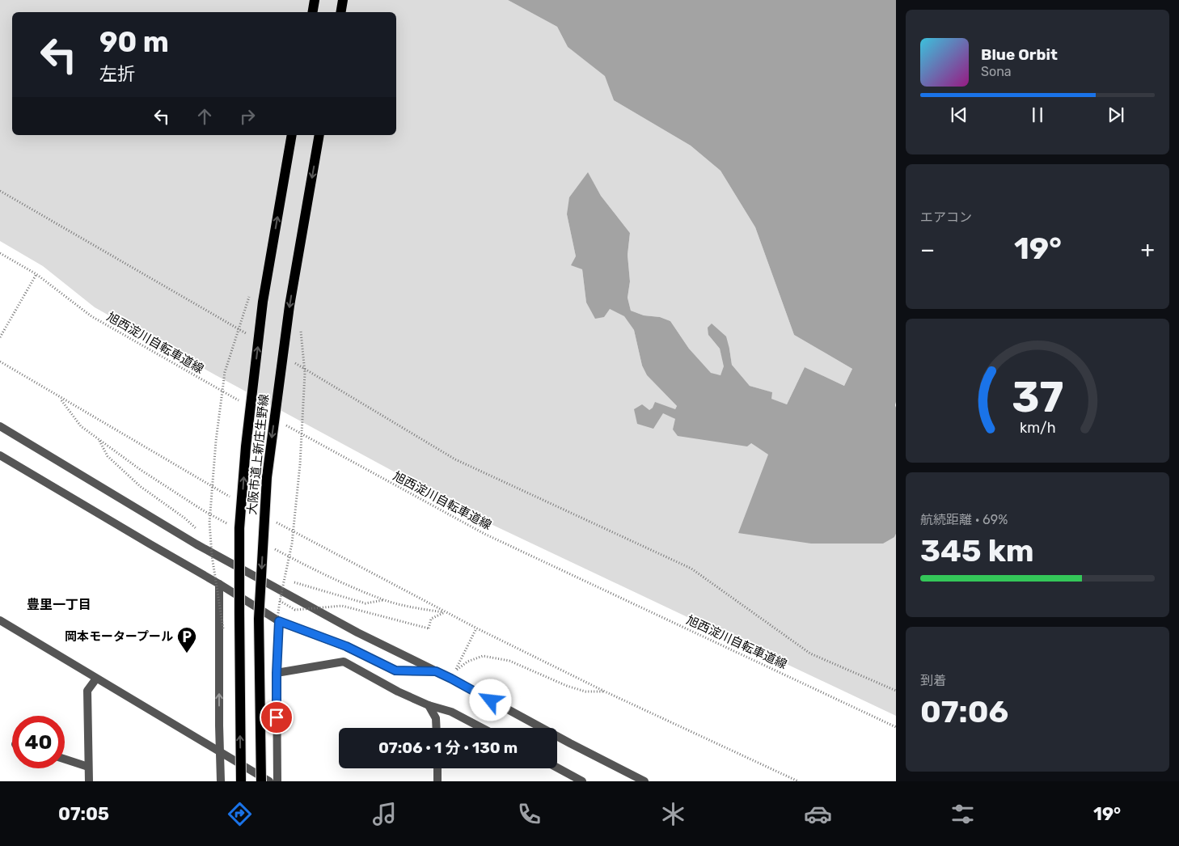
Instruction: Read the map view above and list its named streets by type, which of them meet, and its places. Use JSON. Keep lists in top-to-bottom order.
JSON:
{
  "streets": {
    "main road": ["大阪市道上新庄生野線"],
    "path": ["旭西淀川自転車道線"]
  },
  "districts": ["豊里一丁目"],
  "places": {
    "parking": ["岡本モータープール"]
  },
  "page": {
    "turn": ["90 m", "左折"],
    "song": ["Blue Orbit", "Sona"],
    "tile": [
      "エアコン",
      ["航続距離 · 69%", "345 km"],
      ["到着", "07:06"]
    ],
    "heat": ["−", "19°", "+"],
    "limit": "40",
    "trip": "07:06 · 1 分 · 130 m",
    "tabs": ["07:05", "19°"],
    "gauge": ["37", "km/h"]
  }
}
